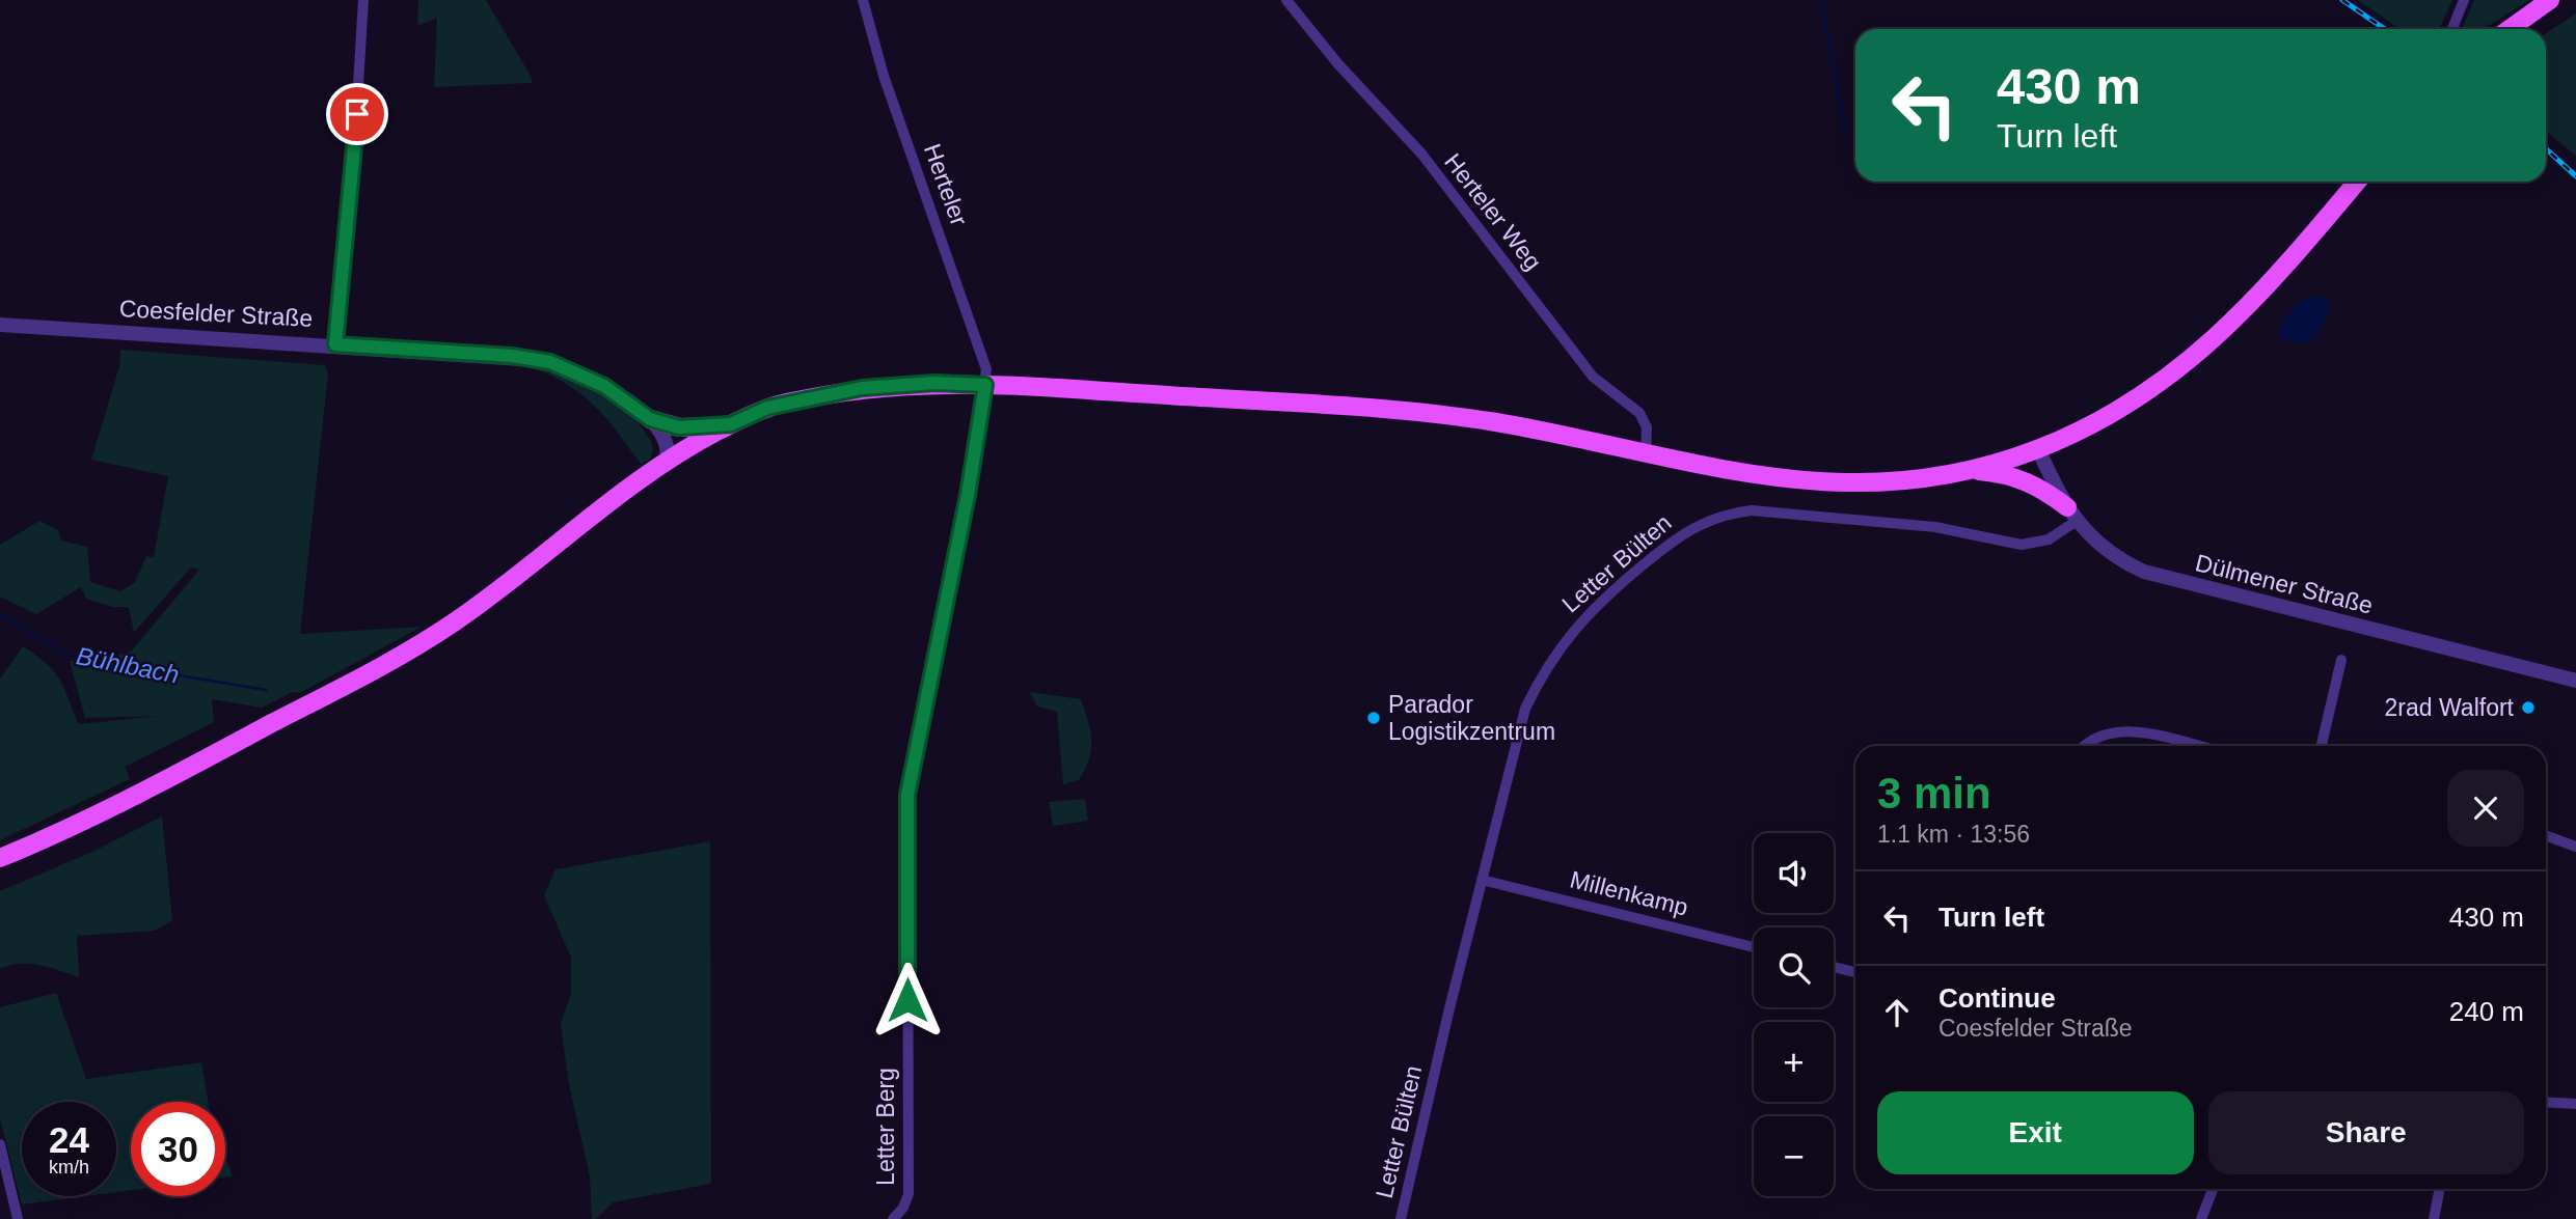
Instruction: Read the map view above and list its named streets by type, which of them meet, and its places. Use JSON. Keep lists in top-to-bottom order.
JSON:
{
  "streets": {
    "street": [
      "Herteler",
      "Herteler Weg",
      "Coesfelder Straße",
      "Letter Bülten",
      "Dülmener Straße",
      "Millenkamp",
      "Letter Berg"
    ]
  },
  "crossings": [
    ["Herteler", "Letter Berg"],
    ["Letter Bülten", "Dülmener Straße"],
    ["Letter Bülten", "Millenkamp"]
  ],
  "water": ["Bühlbach"],
  "places": ["2rad Walfort", "Parador Logistikzentrum"],
  "page": {
    "turn": ["430 m", "Turn left"],
    "heading": ["3 min", "1.1 km · 13:56"],
    "map_buttons": ["+", "−"],
    "list": [
      {
        "name": "Turn left",
        "value": "430 m"
      },
      {
        "name": "Continue",
        "note": "Coesfelder Straße",
        "value": "240 m"
      }
    ],
    "buttons": ["Exit", "Share"],
    "speed": "24 km/h",
    "limit": "30"
  }
}
